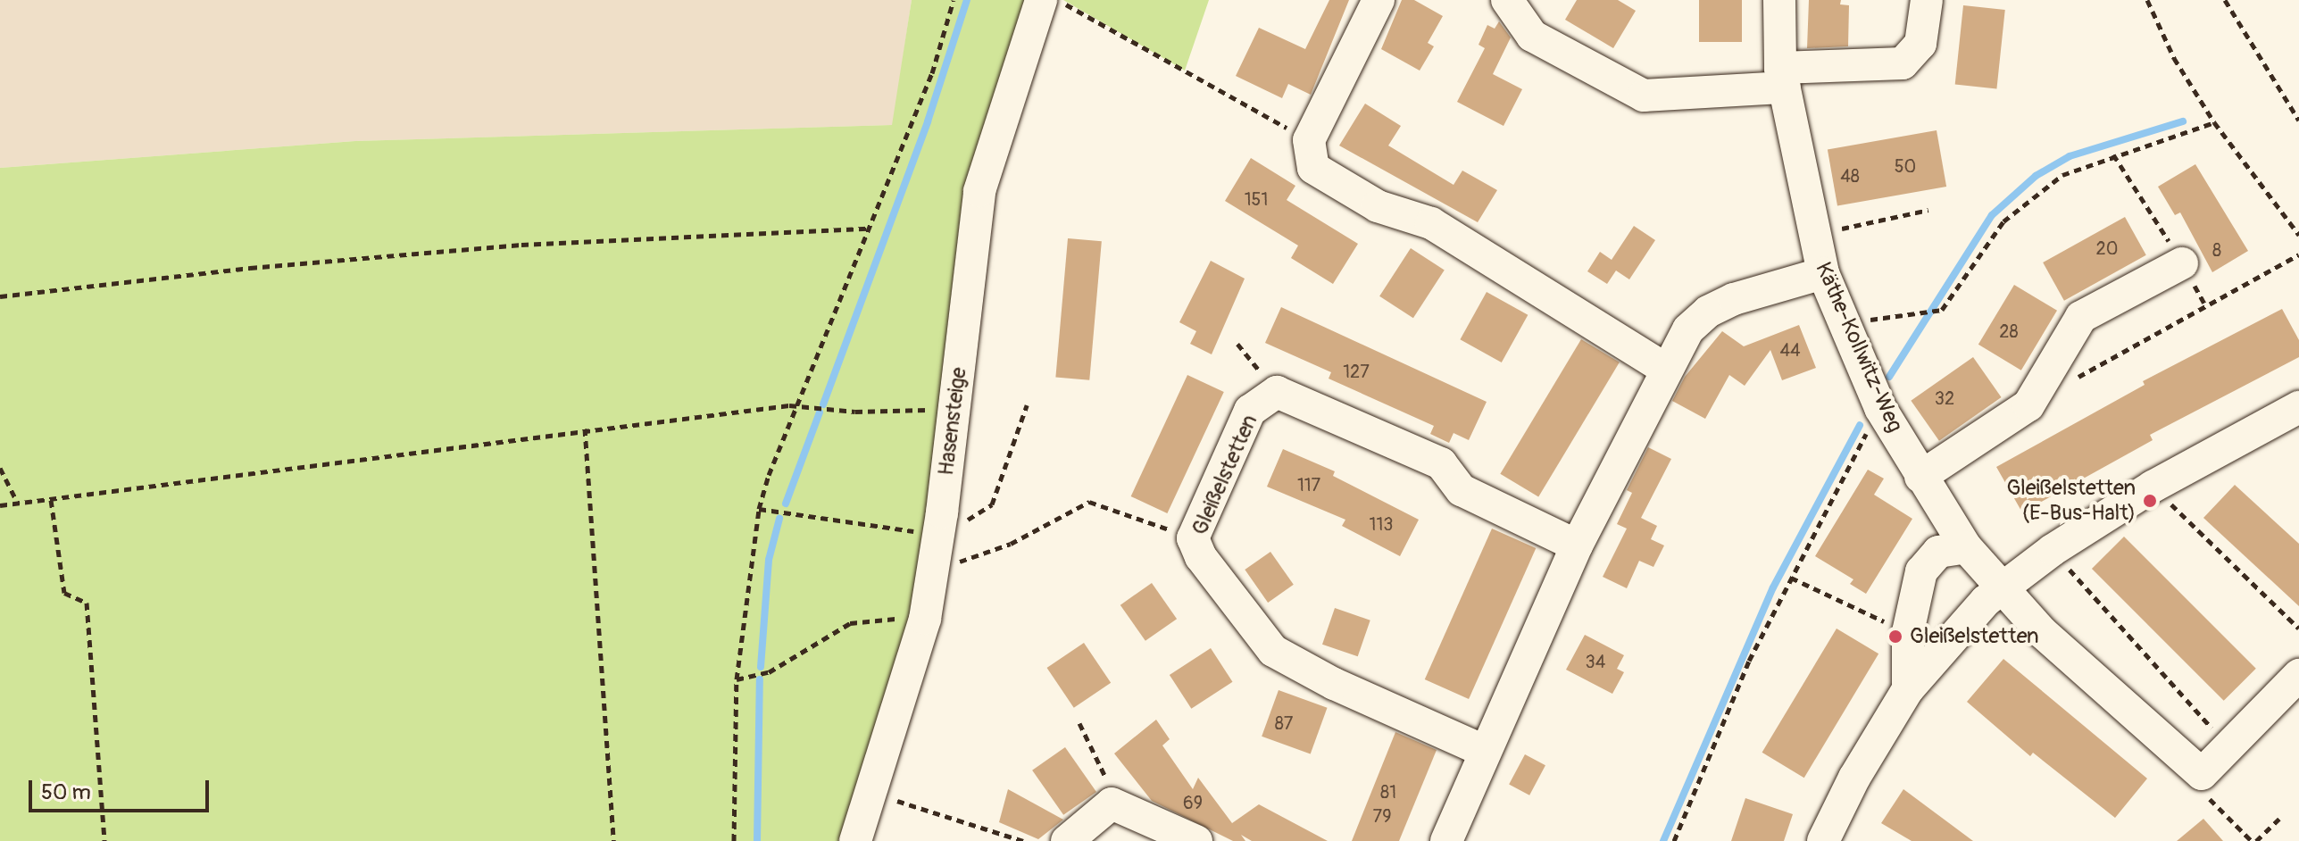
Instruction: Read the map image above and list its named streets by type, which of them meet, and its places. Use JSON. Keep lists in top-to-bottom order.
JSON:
{
  "streets": {
    "street": ["Käthe-Kollwitz-Weg", "Hasensteige", "Gleißelstetten"]
  },
  "places": ["Gleißelstetten (E-Bus-Halt)", "Gleißelstetten"],
  "house_numbers": [
    "50",
    "48",
    "151",
    "20",
    "8",
    "28",
    "44",
    "127",
    "32",
    "117",
    "113",
    "34",
    "87",
    "81",
    "69",
    "79"
  ],
  "scale_bar": "50 m"
}
